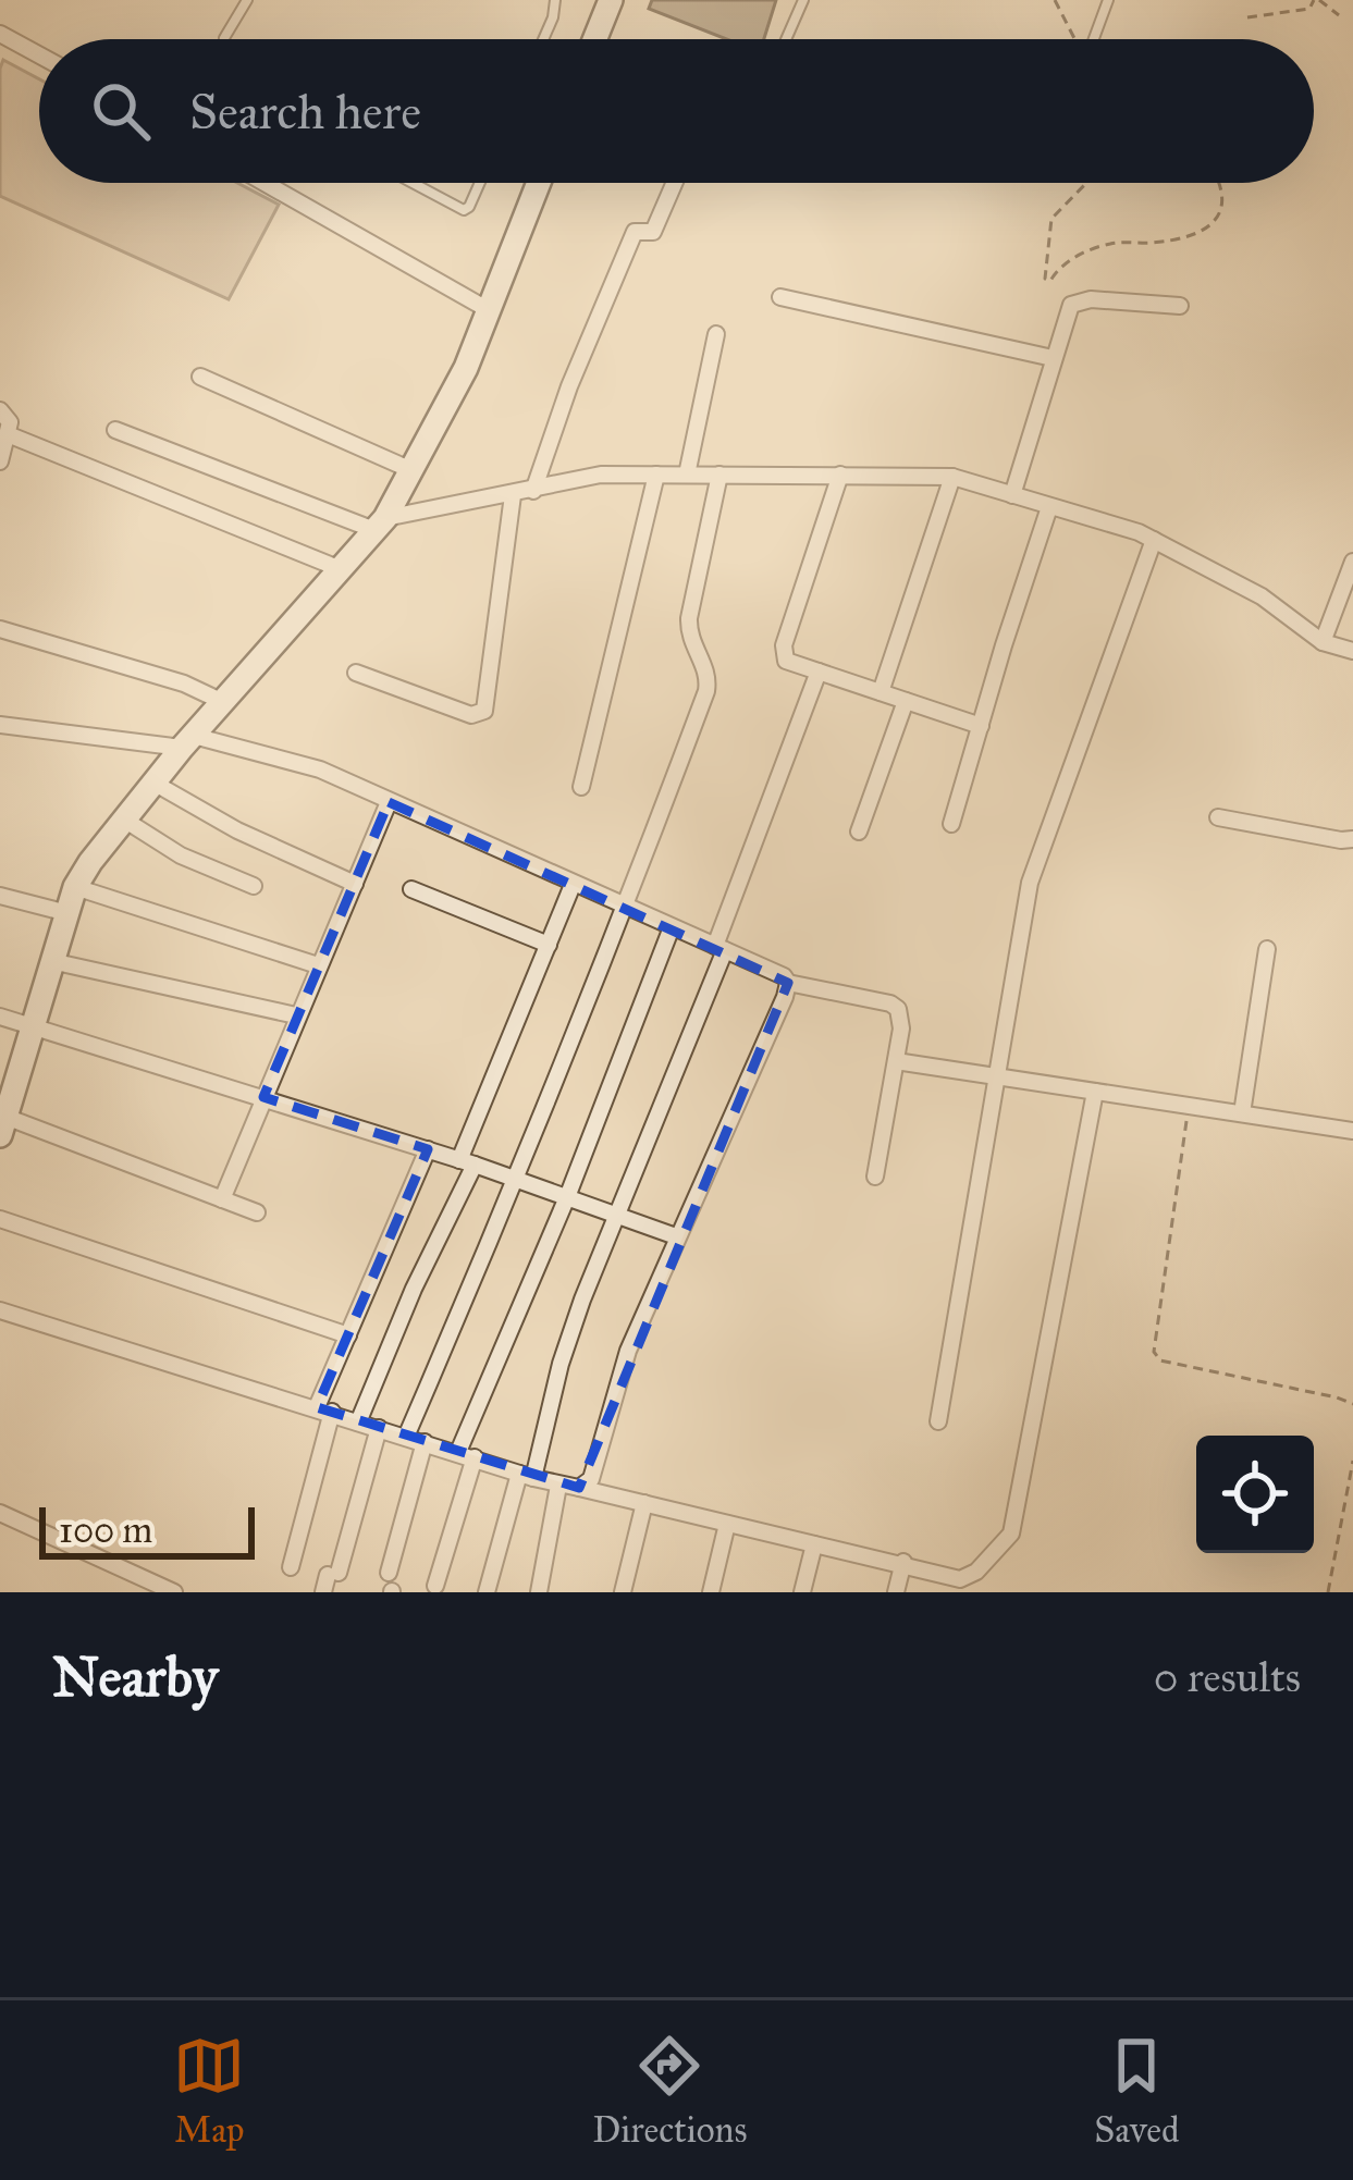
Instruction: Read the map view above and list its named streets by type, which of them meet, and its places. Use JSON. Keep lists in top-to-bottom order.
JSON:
{
  "scale_bar": "100 m",
  "page": {
    "search": "Search here",
    "scale": "100 m",
    "heading": ["Nearby", "0 results"],
    "nav": ["Map", "Directions", "Saved"]
  }
}
